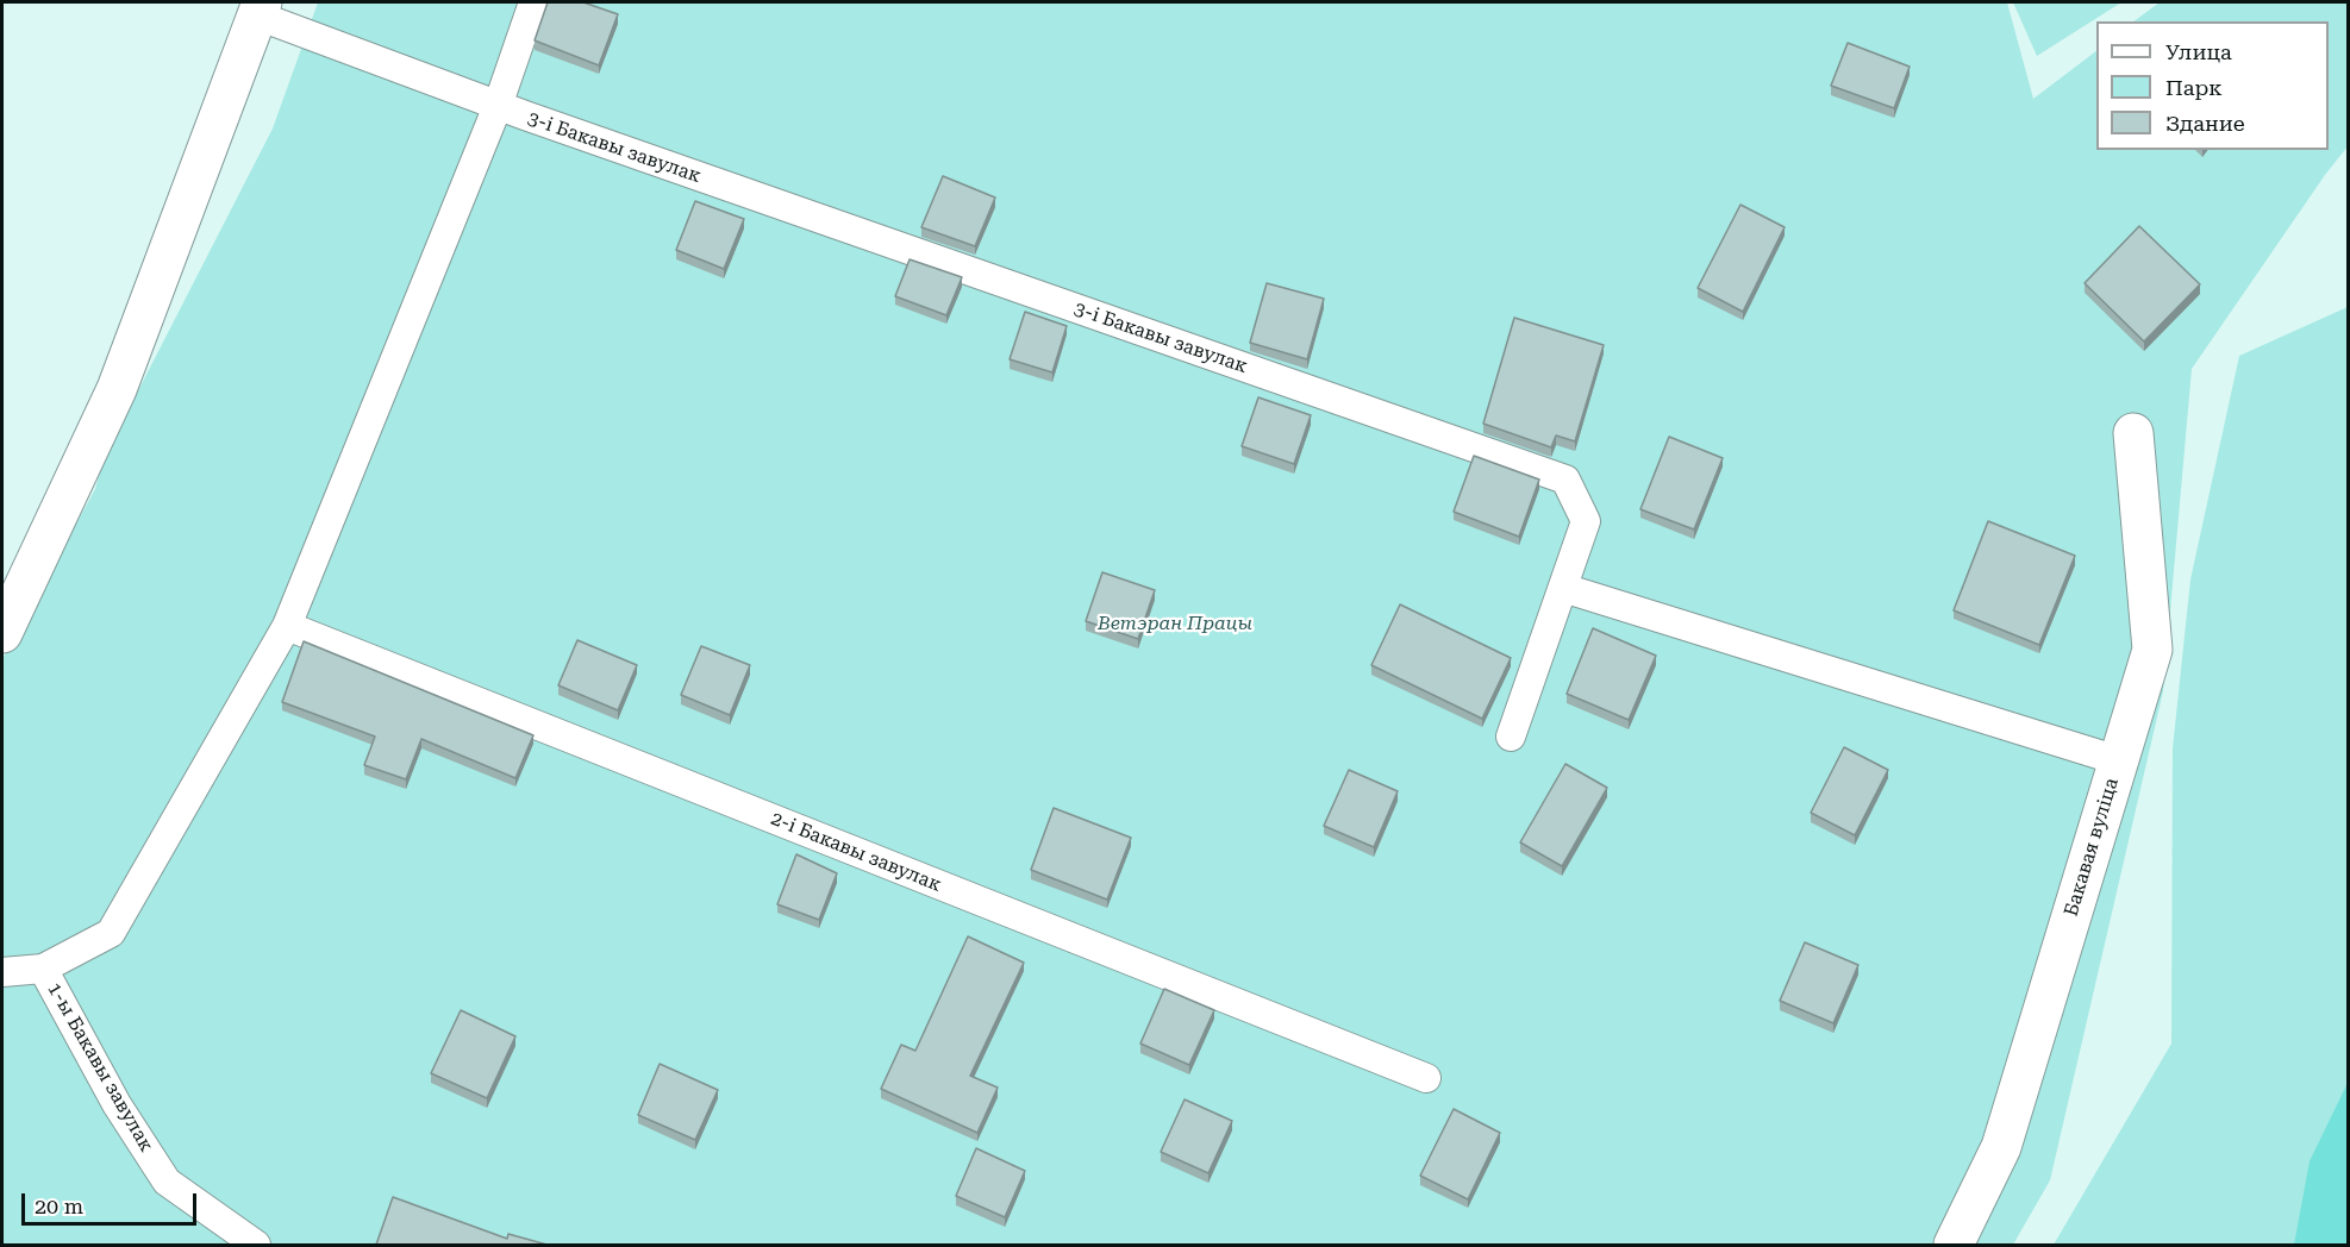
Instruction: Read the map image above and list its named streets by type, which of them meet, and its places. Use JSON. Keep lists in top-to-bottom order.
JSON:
{
  "streets": {
    "street": ["Бакавая вуліца"],
    "lane": ["3-і Бакавы завулак", "2-і Бакавы завулак", "1-ы Бакавы завулак"]
  },
  "parks": ["Ветэран Працы"],
  "legend": ["Улица", "Парк", "Здание"],
  "scale_bar": "20 m"
}
